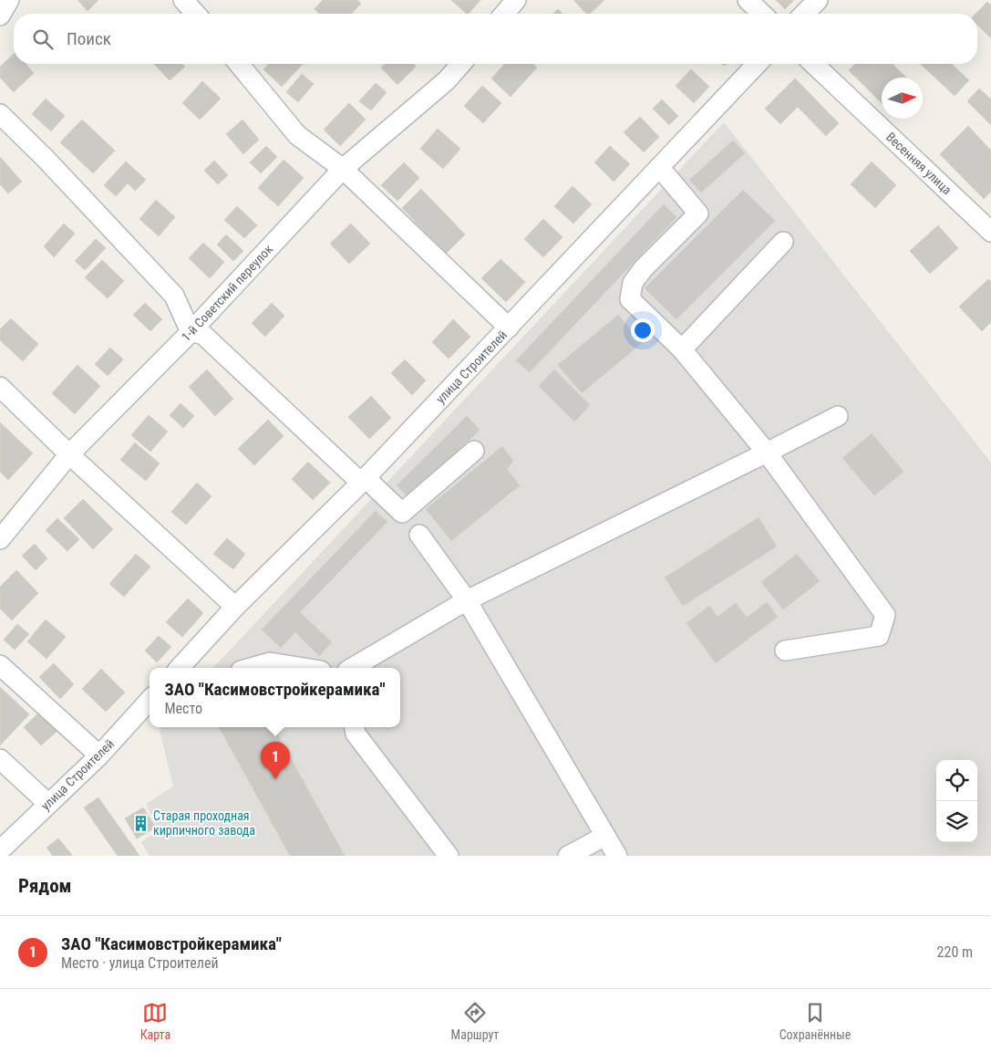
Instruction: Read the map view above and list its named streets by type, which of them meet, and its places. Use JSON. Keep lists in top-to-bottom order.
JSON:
{
  "streets": {
    "street": ["Весенняя улица", "1-й Советский переулок", "улица Строителей"]
  },
  "places": {
    "building": ["Старая проходная кирпичного завода"]
  },
  "north": "right",
  "page": {
    "search": "Поиск",
    "popup": ["ЗАО \"Касимовстройкерамика\"", "Место"],
    "pins": "1",
    "heading": "Рядом",
    "list": [
      {
        "mark": "1",
        "name": "ЗАО \"Касимовстройкерамика\"",
        "note": "Место · улица Строителей",
        "value": "220 m"
      }
    ],
    "nav": ["Карта", "Маршрут", "Сохранённые"]
  }
}
